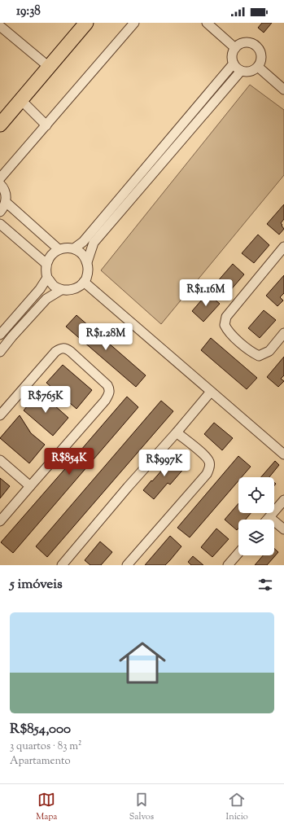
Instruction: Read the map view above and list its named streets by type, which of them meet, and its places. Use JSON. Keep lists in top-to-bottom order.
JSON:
{
  "page": {
    "status": "19:38",
    "price": [
      "R$1.16M",
      "R$1.28M",
      "R$765K",
      "R$854K",
      "R$997K"
    ],
    "heading": "5 imóveis",
    "list": [
      {
        "name": "R$854,000",
        "note": "3 quartos · 83 m² · Apartamento"
      }
    ],
    "tabs": ["Mapa", "Salvos", "Início"]
  }
}
